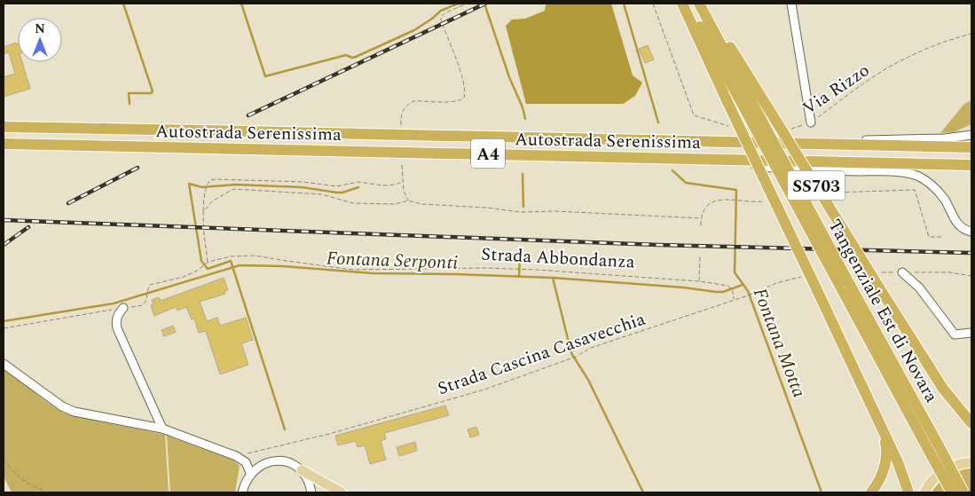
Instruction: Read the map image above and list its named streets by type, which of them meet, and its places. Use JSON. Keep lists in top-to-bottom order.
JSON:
{
  "streets": {
    "highway": [
      "Autostrada Serenissima",
      "A4",
      "SS703",
      "Tangenziale Est di Novara"
    ],
    "path": ["Via Rizzo", "Strada Abbondanza", "Strada Cascina Casavecchia"]
  },
  "crossings": [
    ["SS703", "Tangenziale Est di Novara"],
    ["Strada Abbondanza", "Strada Cascina Casavecchia"]
  ],
  "water": ["Fontana Serponti", "Fontana Motta"],
  "north": "top"
}
